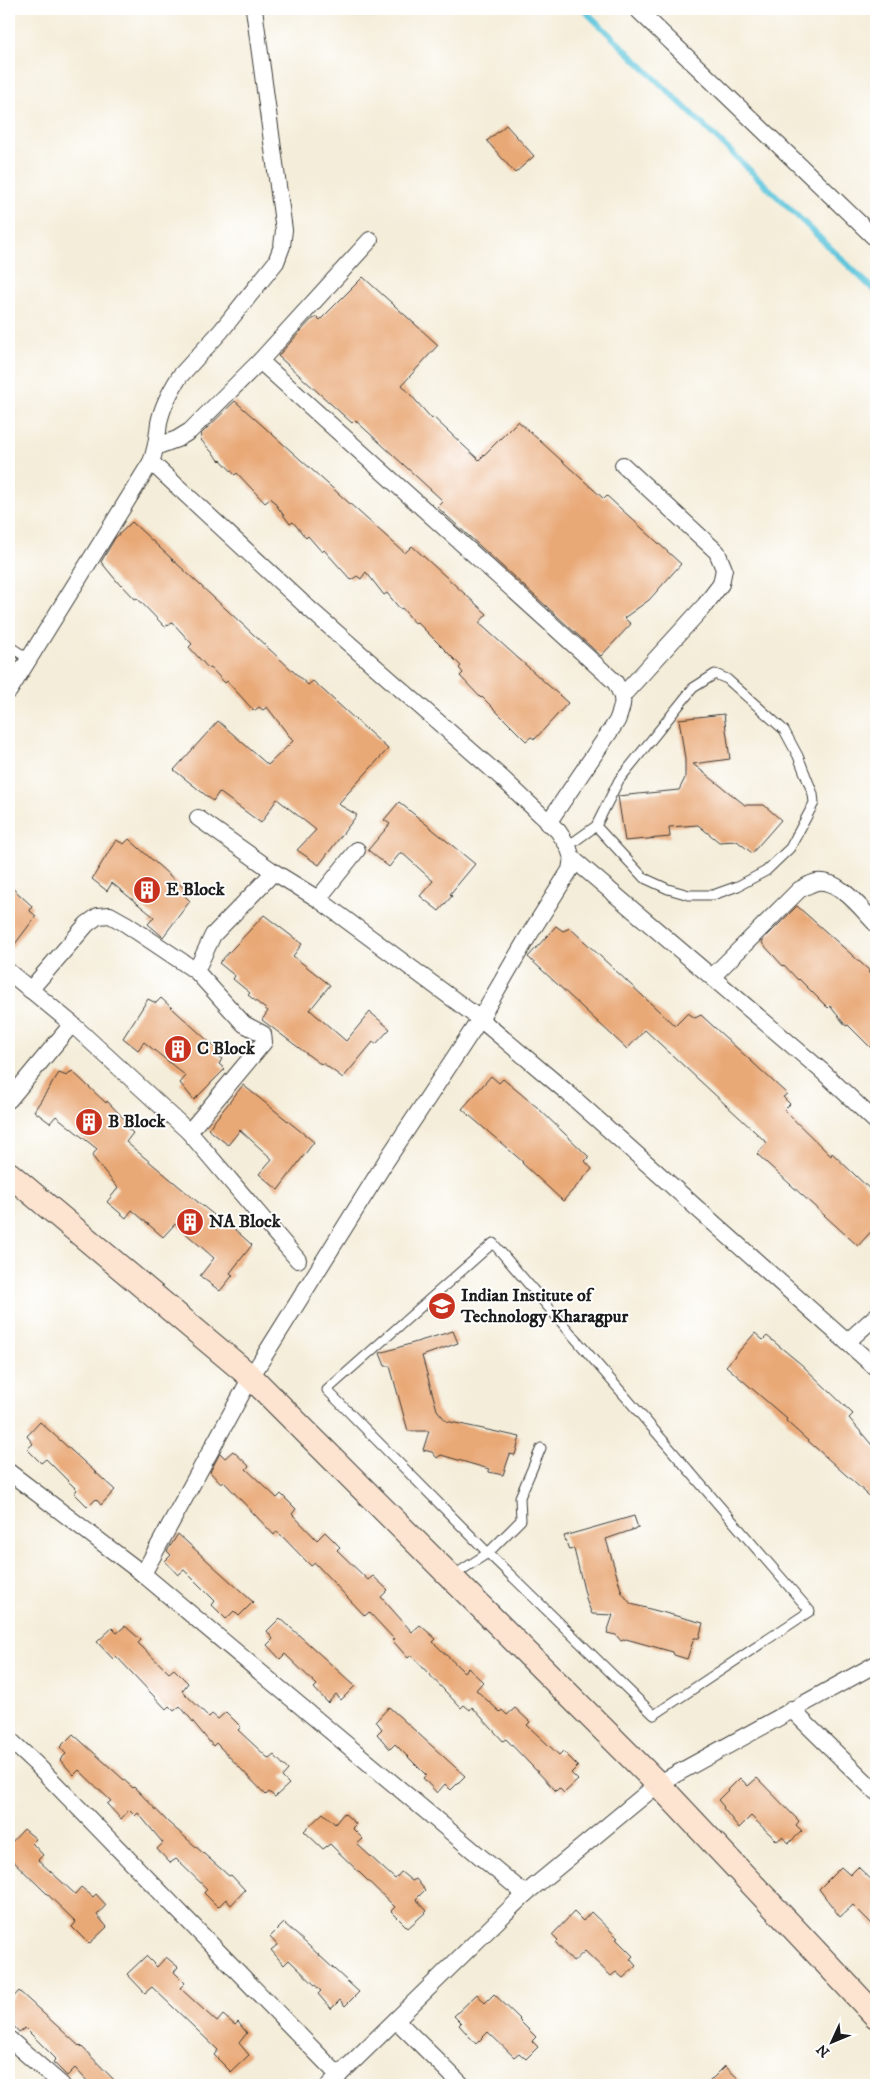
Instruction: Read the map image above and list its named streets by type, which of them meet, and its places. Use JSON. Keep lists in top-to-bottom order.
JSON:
{
  "places": {
    "building": [
      "E Block",
      "C Block",
      "B Block",
      "NA Block"
    ],
    "school or university": ["Indian Institute of Technology Kharagpur"]
  },
  "north": "bottom left"
}
